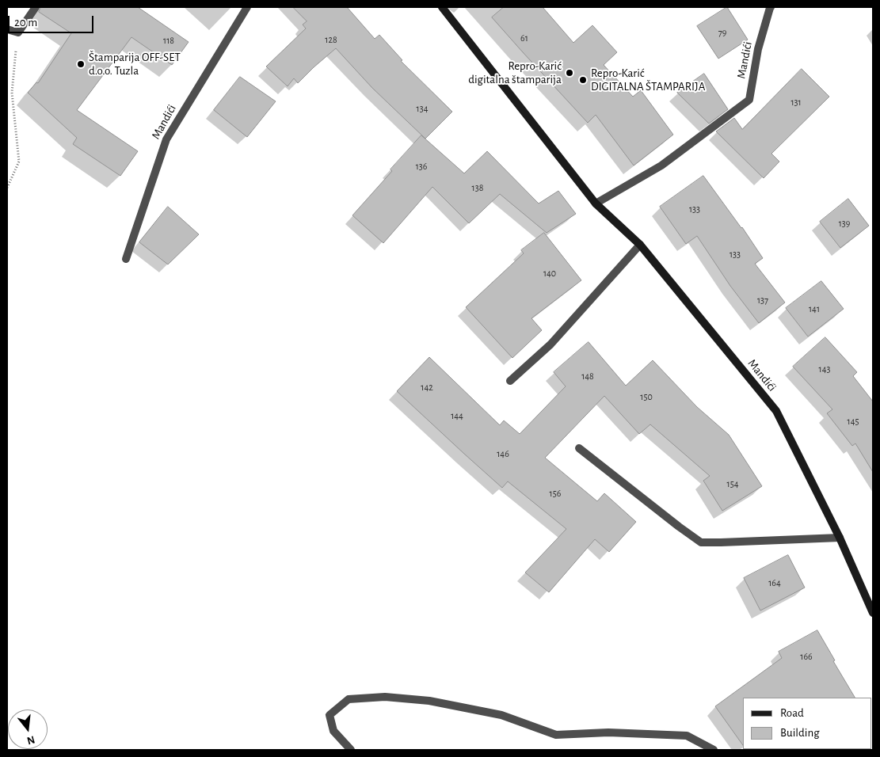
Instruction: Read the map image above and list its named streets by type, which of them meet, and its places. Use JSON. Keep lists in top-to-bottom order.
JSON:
{
  "streets": {
    "street": ["Mandići"]
  },
  "places": ["Štamparija OFF-SET d.o.o. Tuzla", "Repro-Karić digitalna štamparija", "Repro-Karić DIGITALNA ŠTAMPARIJA"],
  "house_numbers": [
    "79",
    "61",
    "128",
    "118",
    "131",
    "134",
    "136",
    "138",
    "133",
    "139",
    "133",
    "140",
    "137",
    "141",
    "143",
    "148",
    "142",
    "150",
    "144",
    "145",
    "146",
    "154",
    "156",
    "164",
    "166"
  ],
  "legend": ["Road", "Building"],
  "scale_bar": "20 m",
  "north": "bottom"
}
